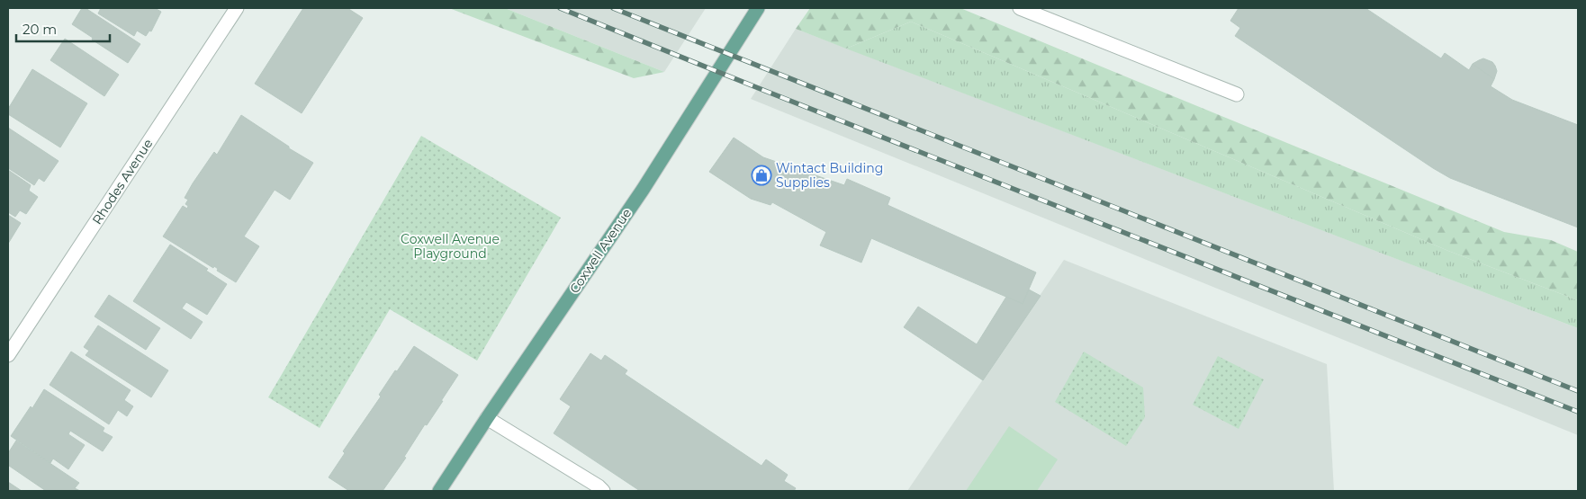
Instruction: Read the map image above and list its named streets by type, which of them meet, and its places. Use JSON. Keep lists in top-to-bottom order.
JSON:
{
  "streets": {
    "main road": ["Coxwell Avenue"],
    "street": ["Rhodes Avenue"]
  },
  "parks": ["Coxwell Avenue Playground"],
  "places": {
    "shop": ["Wintact Building Supplies"]
  },
  "scale_bar": "20 m"
}
